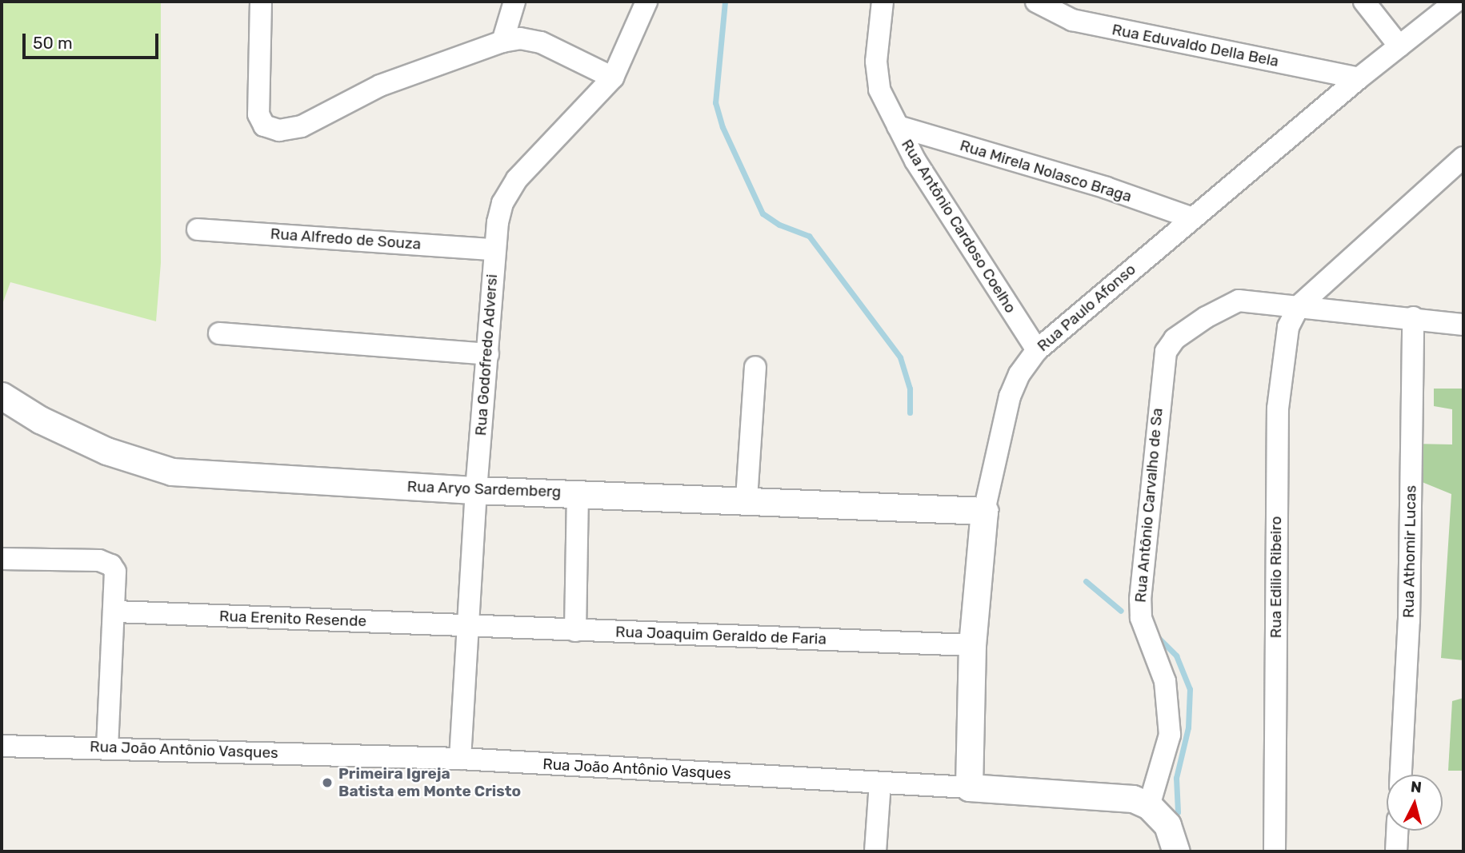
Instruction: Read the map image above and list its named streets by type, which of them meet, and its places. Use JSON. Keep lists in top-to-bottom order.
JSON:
{
  "streets": {
    "street": [
      "Rua Eduvaldo Della Bela",
      "Rua Mirela Nolasco Braga",
      "Rua Antônio Cardoso Coelho",
      "Rua Alfredo de Souza",
      "Rua Paulo Afonso",
      "Rua Godofredo Adversi",
      "Rua Aryo Sardemberg",
      "Rua Antônio Carvalho de Sa",
      "Rua Athomir Lucas",
      "Rua Edilio Ribeiro",
      "Rua Erenito Resende",
      "Rua Joaquim Geraldo de Faria",
      "Rua João Antônio Vasques"
    ]
  },
  "crossings": [
    ["Rua Eduvaldo Della Bela", "Rua Paulo Afonso"],
    ["Rua Mirela Nolasco Braga", "Rua Antônio Cardoso Coelho"],
    ["Rua Mirela Nolasco Braga", "Rua Paulo Afonso"],
    ["Rua Antônio Cardoso Coelho", "Rua Paulo Afonso"],
    ["Rua Alfredo de Souza", "Rua Godofredo Adversi"],
    ["Rua Paulo Afonso", "Rua Aryo Sardemberg"],
    ["Rua Paulo Afonso", "Rua Joaquim Geraldo de Faria"],
    ["Rua Paulo Afonso", "Rua João Antônio Vasques"],
    ["Rua Godofredo Adversi", "Rua Aryo Sardemberg"],
    ["Rua Godofredo Adversi", "Rua Erenito Resende"],
    ["Rua Godofredo Adversi", "Rua Joaquim Geraldo de Faria"],
    ["Rua Godofredo Adversi", "Rua João Antônio Vasques"],
    ["Rua Antônio Carvalho de Sa", "Rua Athomir Lucas"],
    ["Rua Antônio Carvalho de Sa", "Rua Edilio Ribeiro"],
    ["Rua Antônio Carvalho de Sa", "Rua João Antônio Vasques"],
    ["Rua Erenito Resende", "Rua Joaquim Geraldo de Faria"]
  ],
  "places": ["Primeira Igreja Batista em Monte Cristo"],
  "scale_bar": "50 m",
  "north": "top"
}
